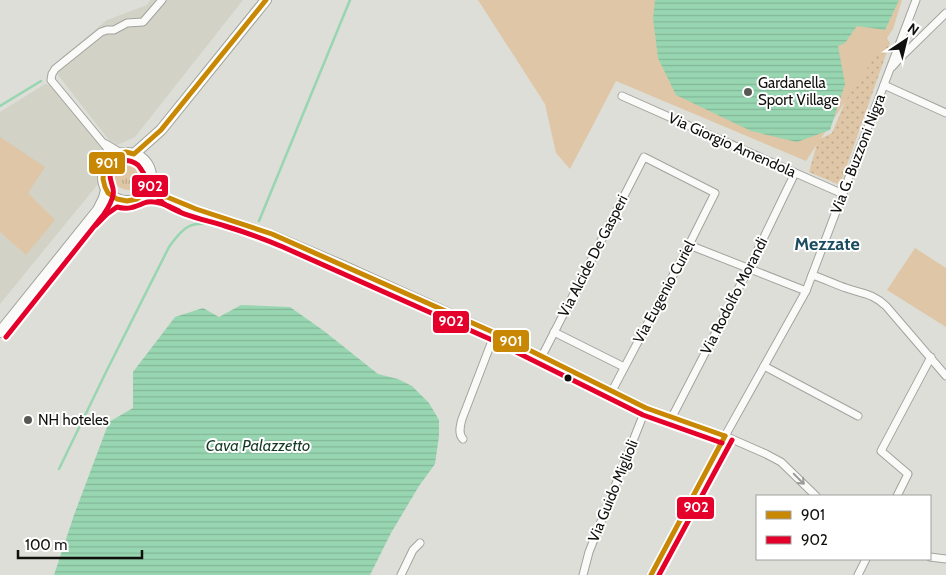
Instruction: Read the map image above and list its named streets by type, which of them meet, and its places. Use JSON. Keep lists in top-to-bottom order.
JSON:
{
  "streets": {
    "street": [
      "Via Giorgio Amendola",
      "Via G. Buzzoni Nigra",
      "Via Alcide De Gasperi",
      "Via Eugenio Curiel",
      "Via Rodolfo Morandi",
      "Via Guido Miglioli"
    ]
  },
  "crossings": [
    ["Via Giorgio Amendola", "Via G. Buzzoni Nigra"],
    ["Via Giorgio Amendola", "Via Rodolfo Morandi"],
    ["Via Alcide De Gasperi", "Via Eugenio Curiel"]
  ],
  "districts": ["Mezzate"],
  "water": ["Cava Palazzetto"],
  "places": ["Gardanella Sport Village", "NH hoteles"],
  "lines": ["transit line 901", "transit line 902"],
  "legend": ["901", "902"],
  "scale_bar": "100 m",
  "north": "top right"
}
